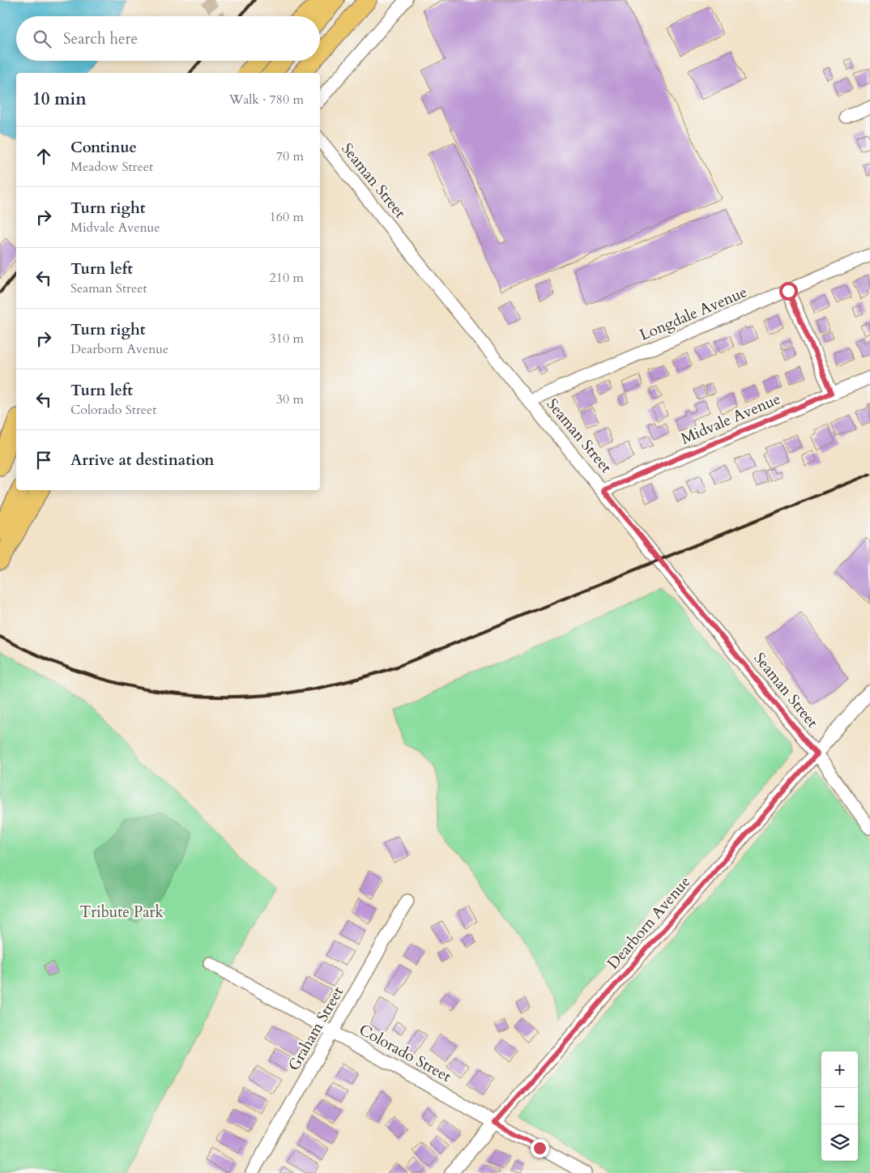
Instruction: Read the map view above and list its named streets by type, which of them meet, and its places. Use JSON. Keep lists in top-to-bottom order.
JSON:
{
  "streets": {
    "street": [
      "Seaman Street",
      "Longdale Avenue",
      "Midvale Avenue",
      "Dearborn Avenue",
      "Graham Street",
      "Colorado Street"
    ]
  },
  "crossings": [
    ["Seaman Street", "Longdale Avenue"],
    ["Seaman Street", "Midvale Avenue"],
    ["Seaman Street", "Dearborn Avenue"],
    ["Dearborn Avenue", "Colorado Street"],
    ["Graham Street", "Colorado Street"]
  ],
  "parks": ["Tribute Park"],
  "page": {
    "search": "Search here",
    "heading": ["10 min", "Walk · 780 m"],
    "list": [
      ["Continue", "Meadow Street", "70 m"],
      ["Turn right", "Midvale Avenue", "160 m"],
      ["Turn left", "Seaman Street", "210 m"],
      ["Turn right", "Dearborn Avenue", "310 m"],
      ["Turn left", "Colorado Street", "30 m"],
      "Arrive at destination"
    ],
    "map_buttons": ["+", "−"]
  }
}
